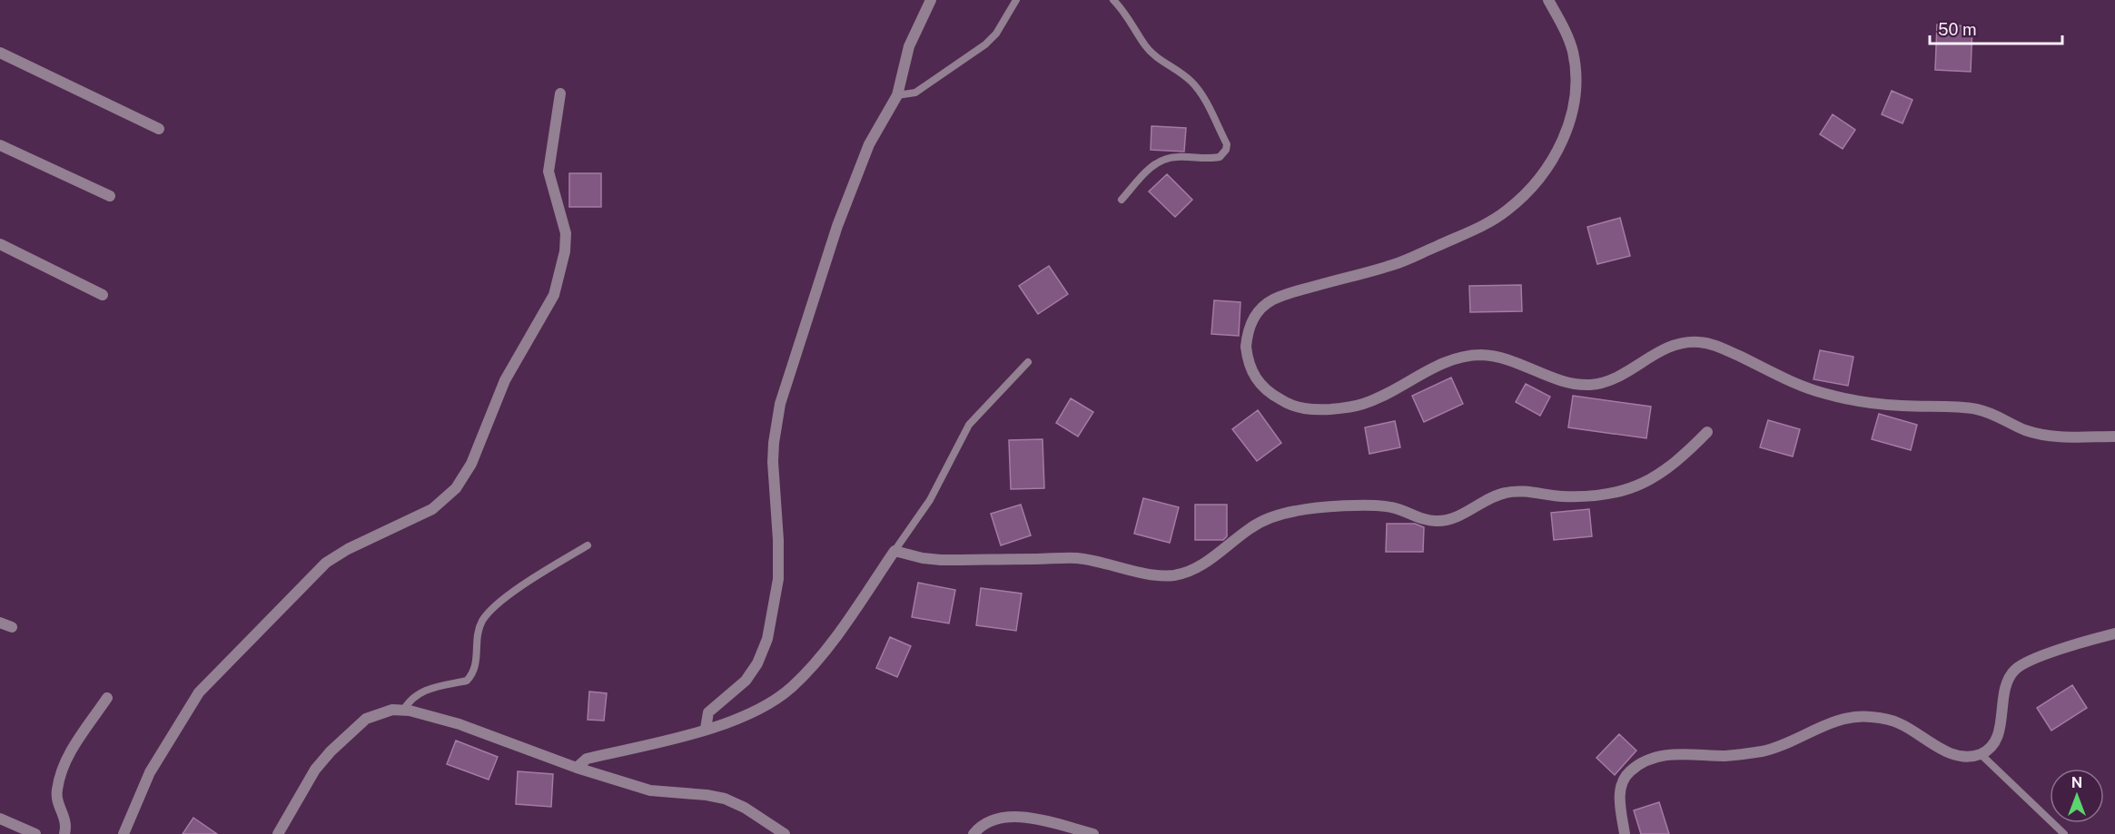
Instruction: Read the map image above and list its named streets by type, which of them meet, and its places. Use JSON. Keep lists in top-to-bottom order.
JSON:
{
  "scale_bar": "50 m",
  "north": "top"
}
